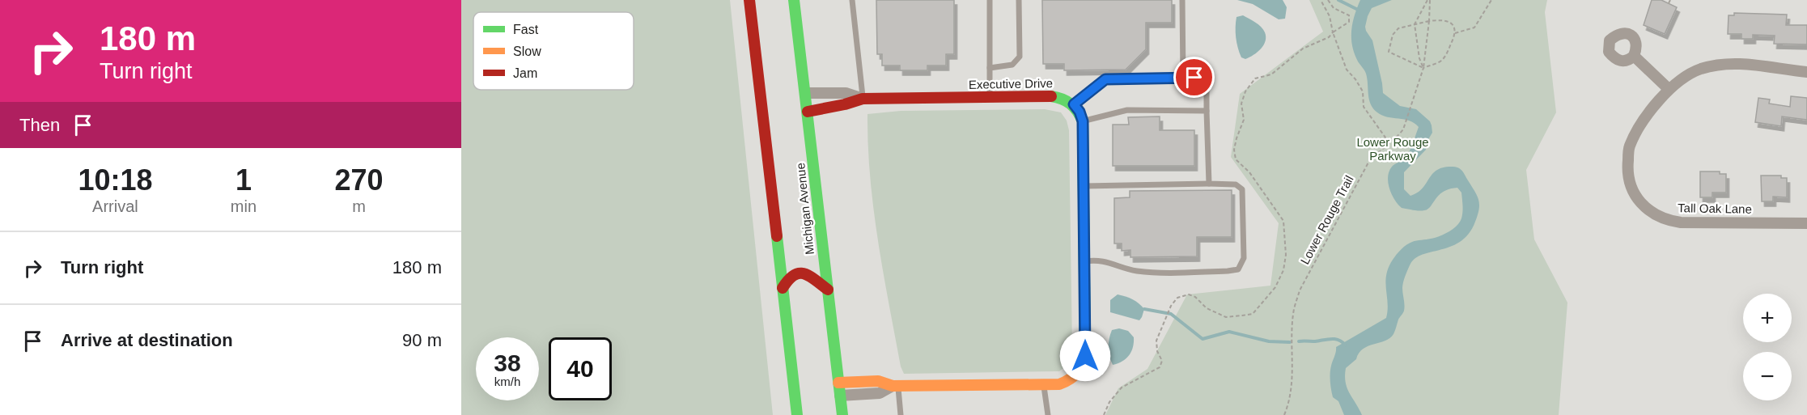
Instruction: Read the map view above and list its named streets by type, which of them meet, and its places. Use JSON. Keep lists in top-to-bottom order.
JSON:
{
  "streets": {
    "main road": ["Executive Drive", "Michigan Avenue"],
    "street": ["Tall Oak Lane"],
    "path": ["Lower Rouge Trail"]
  },
  "crossings": [
    ["Executive Drive", "Michigan Avenue"]
  ],
  "parks": ["Lower Rouge Parkway"],
  "legend": ["Fast", "Slow", "Jam"],
  "page": {
    "turn": ["180 m", "Turn right"],
    "then": "Then",
    "eta": [
      "10:18",
      "Arrival",
      "1",
      "min",
      "270",
      "m"
    ],
    "list": [
      {
        "name": "Turn right",
        "value": "180 m"
      },
      {
        "name": "Arrive at destination",
        "value": "90 m"
      }
    ],
    "map_buttons": ["+", "−"],
    "speed": "38 km/h",
    "limit": "40"
  }
}
